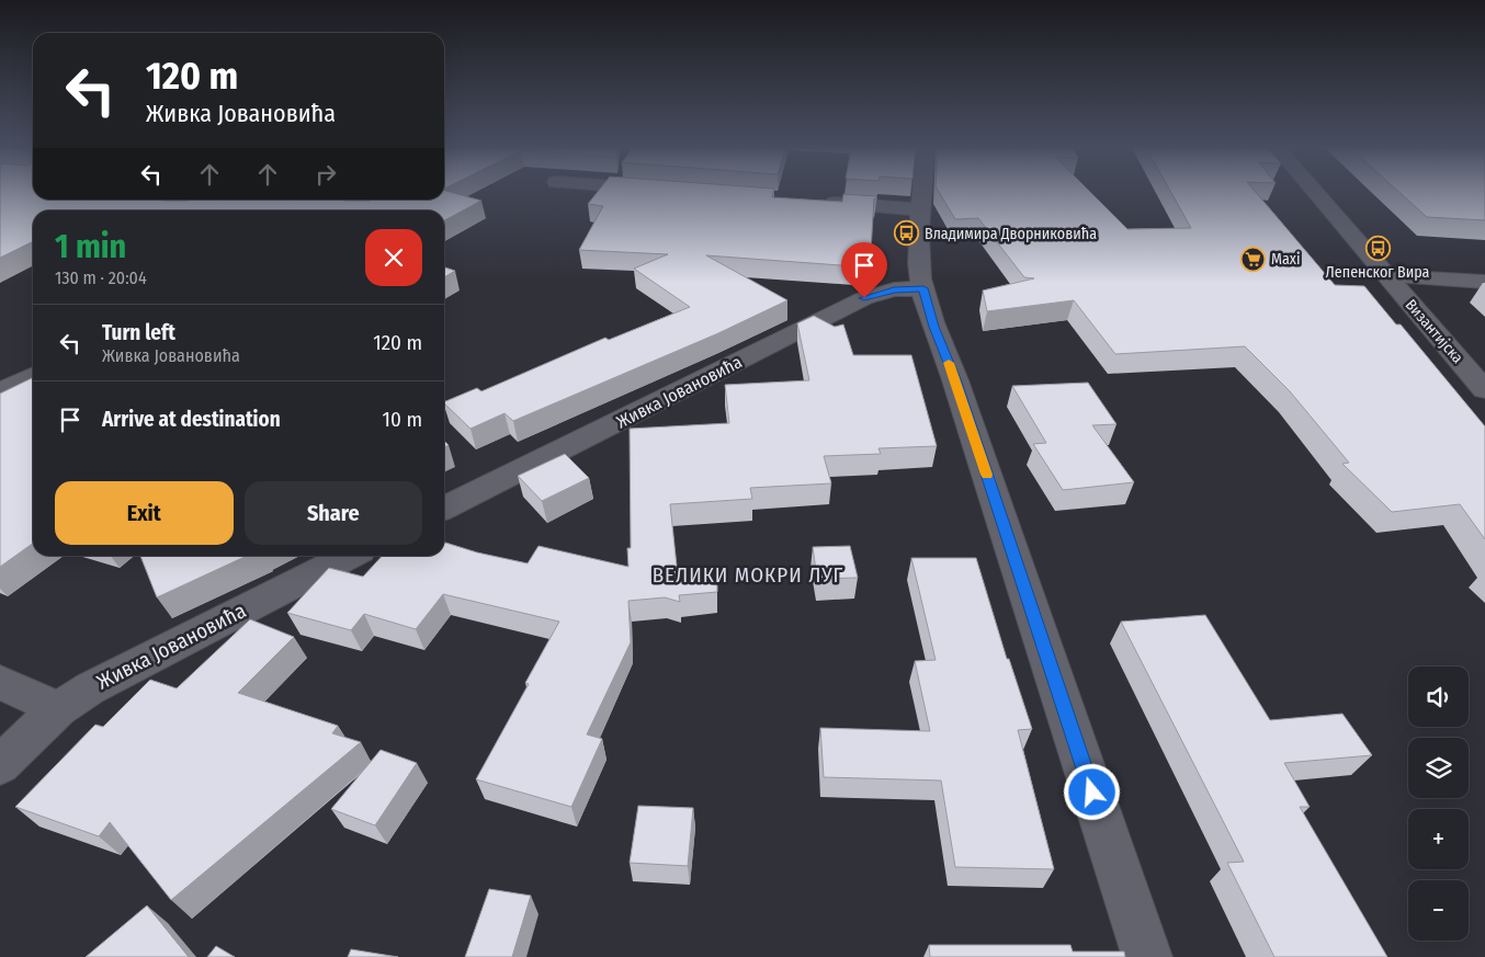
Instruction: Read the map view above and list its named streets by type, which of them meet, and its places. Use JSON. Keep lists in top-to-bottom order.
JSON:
{
  "streets": {
    "street": ["Византијска", "Живка Јовановића"]
  },
  "districts": ["ВЕЛИКИ МОКРИ ЛУГ"],
  "places": {
    "bus stop": ["Владимира Дворниковића", "Лепенског Вира"],
    "supermarket": ["Maxi"]
  },
  "page": {
    "turn": ["120 m", "Живка Јовановића"],
    "heading": ["1 min", "130 m · 20:04"],
    "list": [
      {
        "name": "Turn left",
        "note": "Живка Јовановића",
        "value": "120 m"
      },
      {
        "name": "Arrive at destination",
        "value": "10 m"
      }
    ],
    "buttons": ["Exit", "Share"],
    "map_buttons": ["+", "−"]
  }
}
